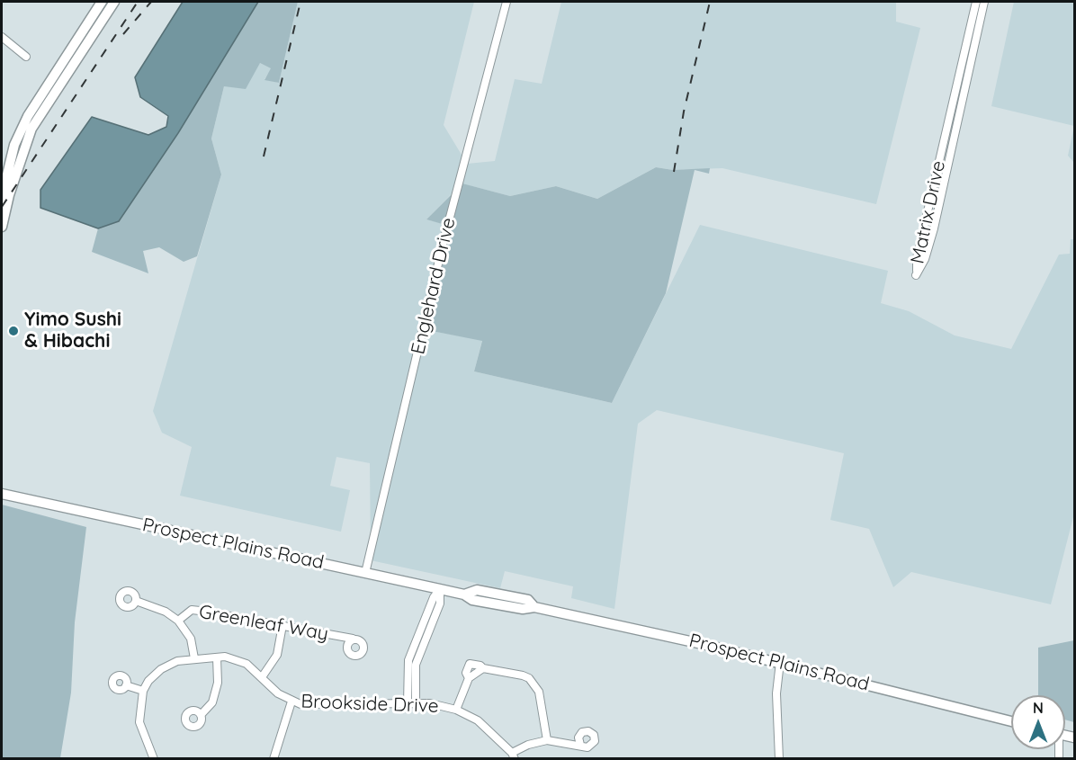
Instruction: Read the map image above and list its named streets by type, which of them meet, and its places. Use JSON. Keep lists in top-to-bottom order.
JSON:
{
  "streets": {
    "street": [
      "Matrix Drive",
      "Englehard Drive",
      "Prospect Plains Road",
      "Greenleaf Way",
      "Brookside Drive"
    ]
  },
  "crossings": [
    ["Englehard Drive", "Prospect Plains Road"]
  ],
  "places": ["Yimo Sushi & Hibachi"],
  "north": "top"
}
